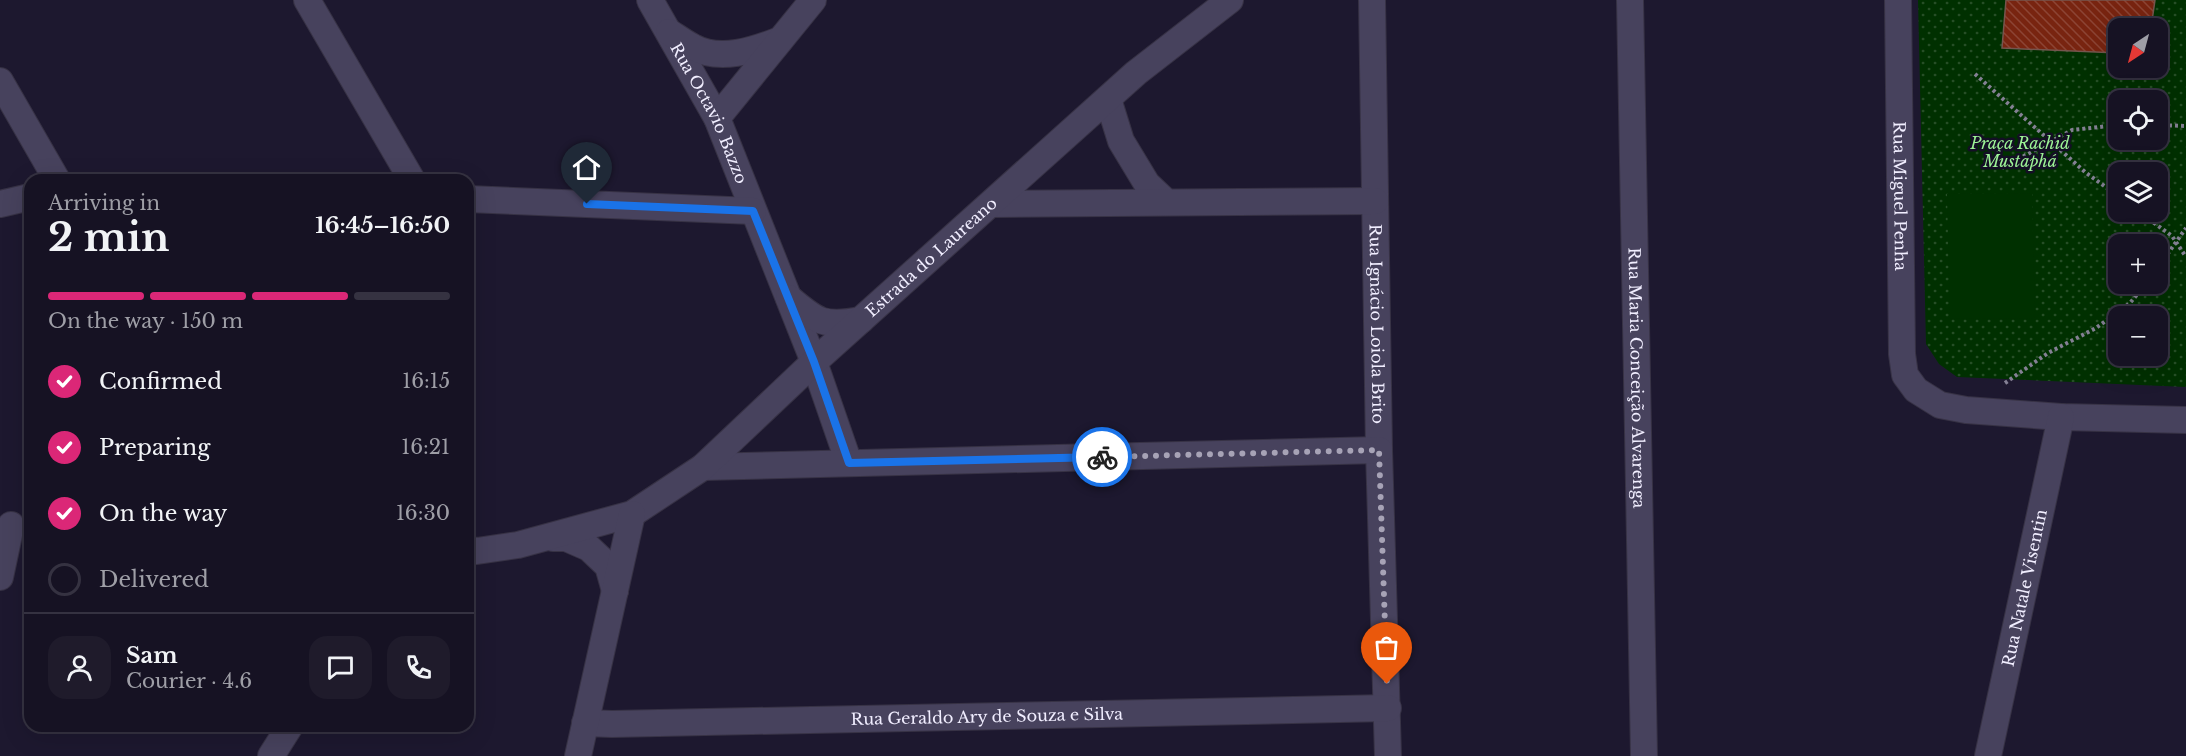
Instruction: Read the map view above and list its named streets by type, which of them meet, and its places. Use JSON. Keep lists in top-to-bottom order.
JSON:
{
  "streets": {
    "street": [
      "Rua Octavio Bazzo",
      "Rua Miguel Penha",
      "Estrada do Laureano",
      "Rua Ignácio Loiola Brito",
      "Rua Maria Conceição Alvarenga",
      "Rua Natale Visentin",
      "Rua Geraldo Ary de Souza e Silva"
    ]
  },
  "crossings": [
    ["Rua Octavio Bazzo", "Estrada do Laureano"],
    ["Rua Miguel Penha", "Rua Natale Visentin"],
    ["Rua Ignácio Loiola Brito", "Rua Geraldo Ary de Souza e Silva"]
  ],
  "parks": ["Praça Rachid Mustaphá"],
  "north": "bottom left",
  "page": {
    "map_buttons": ["+", "−"],
    "heading": ["2 min", "Arriving in", "16:45–16:50"],
    "panel": ["Sam", "Courier · 4.6"],
    "bar": "On the way · 150 m",
    "list": [
      ["Confirmed", "16:15"],
      ["Preparing", "16:21"],
      ["On the way", "16:30"],
      "Delivered"
    ]
  }
}
